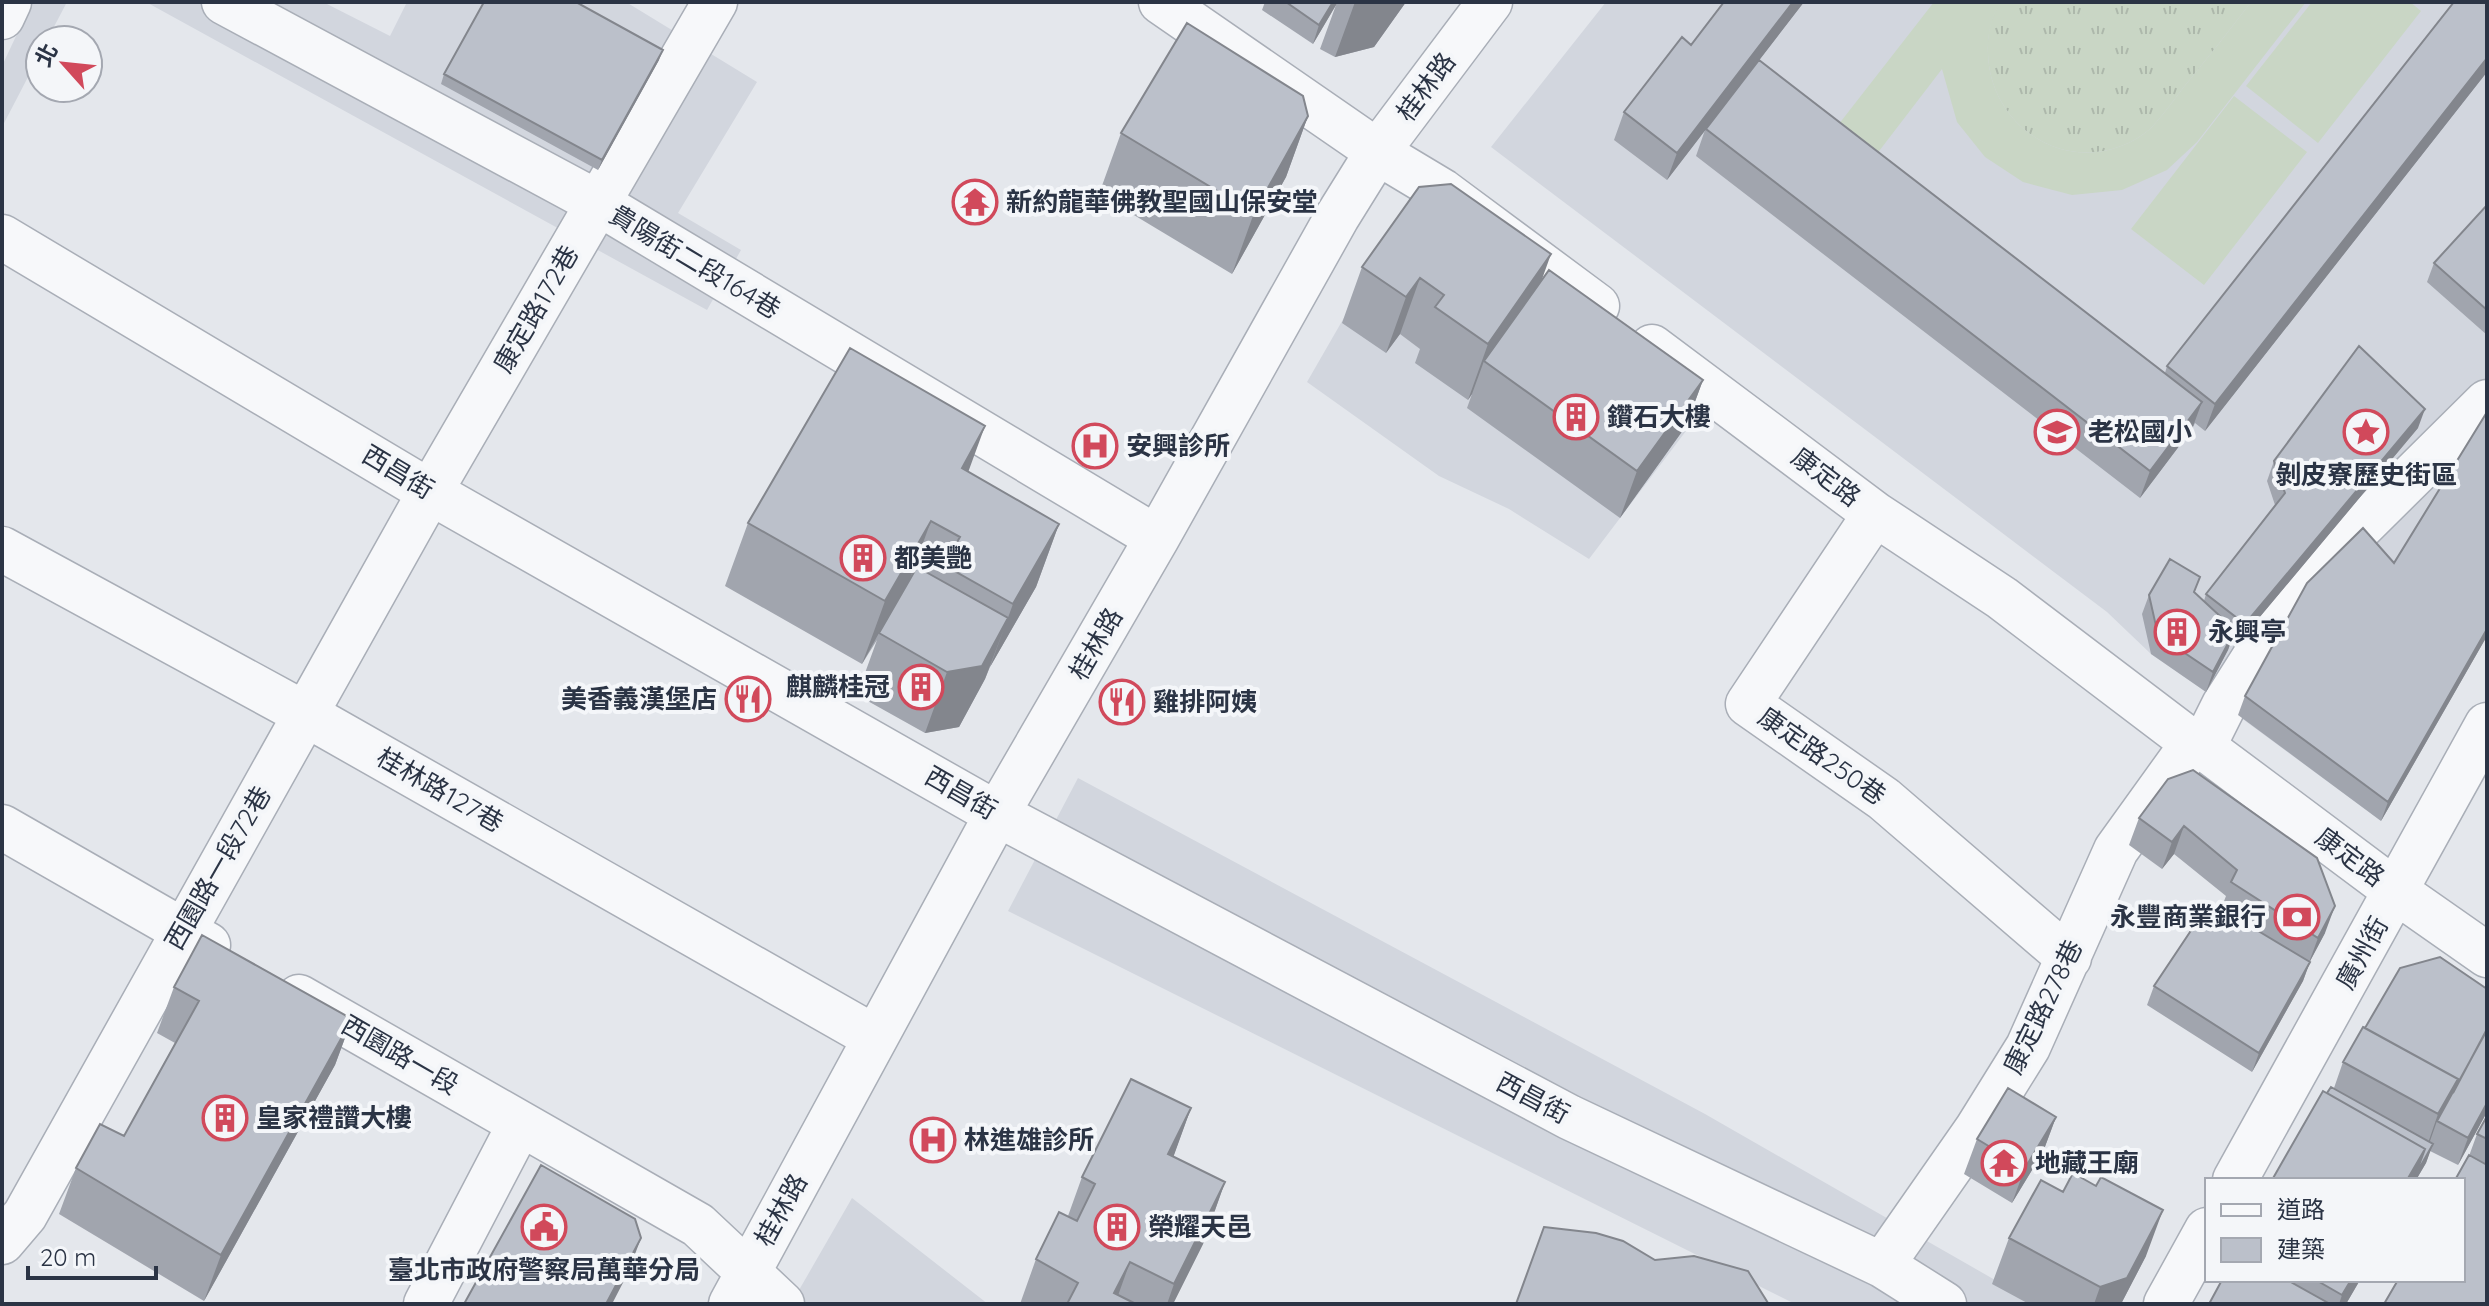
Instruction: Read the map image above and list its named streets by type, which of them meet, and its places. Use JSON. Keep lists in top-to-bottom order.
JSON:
{
  "streets": {
    "street": [
      "桂林路",
      "貴陽街二段164巷",
      "康定路172巷",
      "西昌街",
      "康定路",
      "康定路250巷",
      "桂林路127巷",
      "西園路一段72巷",
      "廣州街",
      "康定路278巷",
      "西園路一段"
    ]
  },
  "crossings": [
    ["桂林路", "貴陽街二段164巷"],
    ["桂林路", "西昌街"],
    ["桂林路", "康定路"],
    ["桂林路", "桂林路127巷"],
    ["桂林路", "西園路一段"],
    ["貴陽街二段164巷", "康定路172巷"],
    ["康定路172巷", "西昌街"],
    ["康定路172巷", "西園路一段72巷"],
    ["西昌街", "西園路一段72巷"],
    ["西昌街", "康定路278巷"],
    ["康定路", "康定路250巷"],
    ["康定路", "廣州街"],
    ["康定路", "康定路278巷"],
    ["康定路250巷", "康定路278巷"],
    ["桂林路127巷", "西園路一段72巷"],
    ["西園路一段72巷", "西園路一段"]
  ],
  "places": {
    "temple": ["新約龍華佛教聖國山保安堂", "地藏王廟"],
    "building": [
      "鑽石大樓",
      "都美艷",
      "永興亭",
      "麒麟桂冠",
      "皇家禮讚大樓",
      "榮耀天邑"
    ],
    "school or university": ["老松國小"],
    "place": ["剝皮寮歷史街區"],
    "hospital": ["安興診所", "林進雄診所"],
    "restaurant": ["美香義漢堡店", "雞排阿姨"],
    "bank": ["永豐商業銀行"],
    "public building": ["臺北市政府警察局萬華分局"]
  },
  "legend": ["道路", "建築"],
  "scale_bar": "20 m",
  "north": "top left"
}
